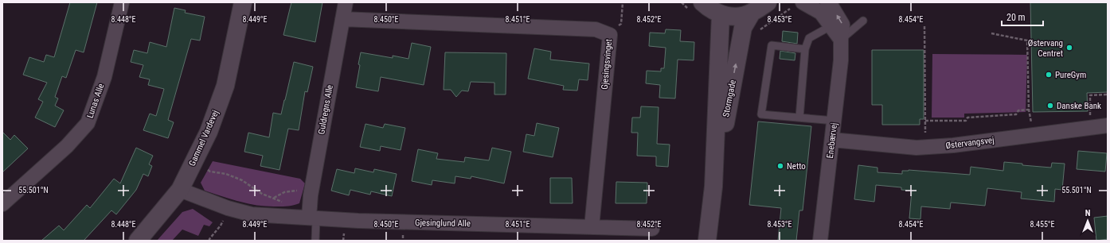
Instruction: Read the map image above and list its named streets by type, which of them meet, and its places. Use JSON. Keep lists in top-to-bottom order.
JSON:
{
  "streets": {
    "street": [
      "Gjesingsvinget",
      "Stormgade",
      "Lunas Alle",
      "Guldregns Alle",
      "Gammel Vardevej",
      "Enebærvej",
      "Østervangsvej",
      "Gjesinglund Alle"
    ]
  },
  "crossings": [
    ["Gjesingsvinget", "Guldregns Alle"],
    ["Gjesingsvinget", "Gjesinglund Alle"],
    ["Guldregns Alle", "Gjesinglund Alle"],
    ["Gammel Vardevej", "Gjesinglund Alle"],
    ["Enebærvej", "Østervangsvej"]
  ],
  "places": [
    "Østervang Centret",
    "PureGym",
    "Danske Bank",
    "Netto"
  ],
  "scale_bar": "20 m",
  "north": "top",
  "coordinates": [
    "8.448°E",
    "8.449°E",
    "8.450°E",
    "8.451°E",
    "8.452°E",
    "8.453°E",
    "8.454°E",
    "55.501°N",
    "8.455°E"
  ]
}
